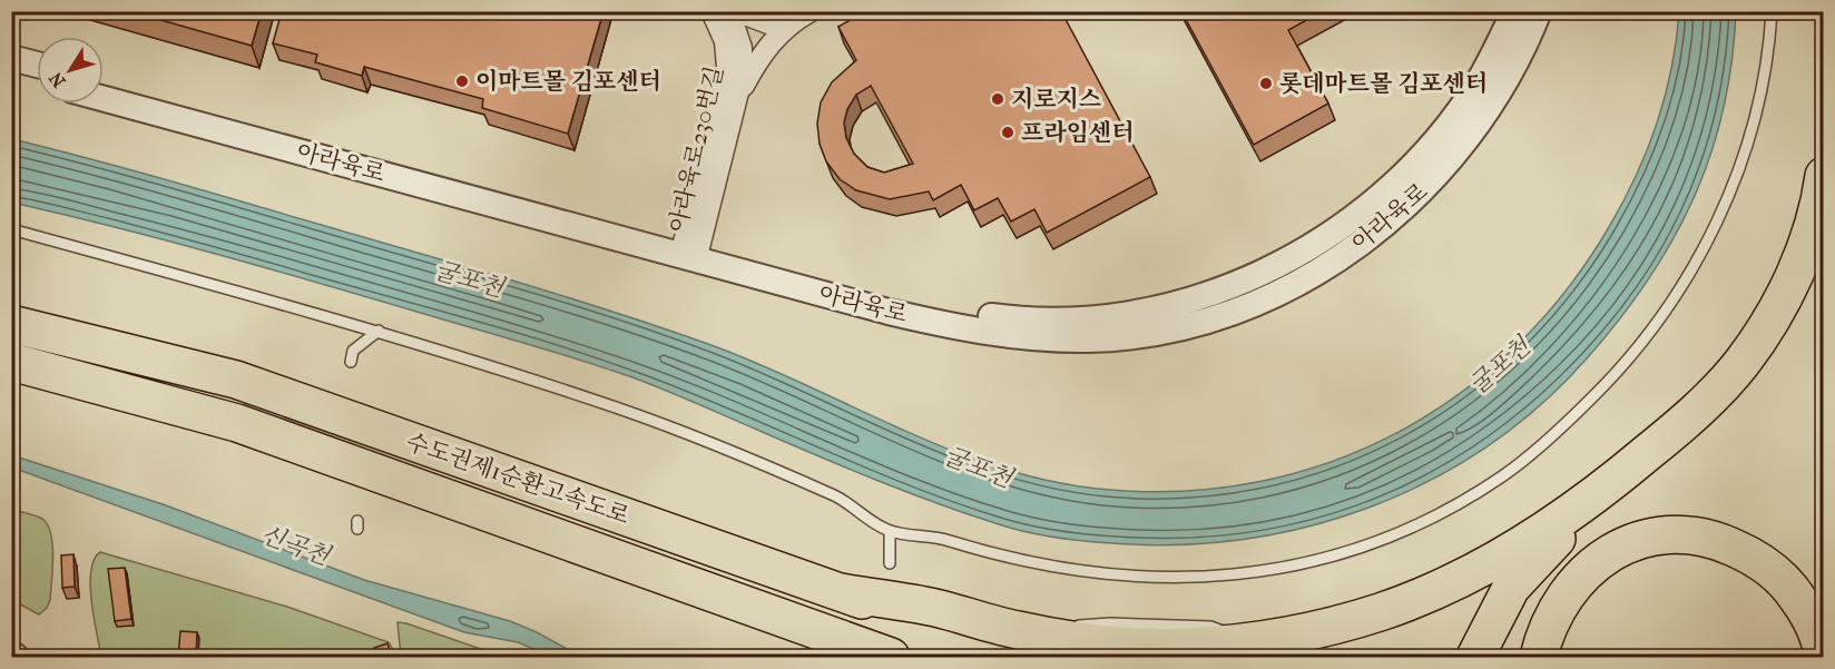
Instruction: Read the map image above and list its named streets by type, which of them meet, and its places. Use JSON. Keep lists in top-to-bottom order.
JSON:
{
  "streets": {
    "highway": ["수도권제1순환고속도로"],
    "street": ["아라육로230번길", "아라육로"]
  },
  "crossings": [
    ["아라육로230번길", "아라육로"]
  ],
  "water": ["굴포천", "신곡천"],
  "places": [
    "이마트몰 김포센터",
    "롯데마트몰 김포센터",
    "지로지스",
    "프라임센터"
  ],
  "north": "bottom left"
}
